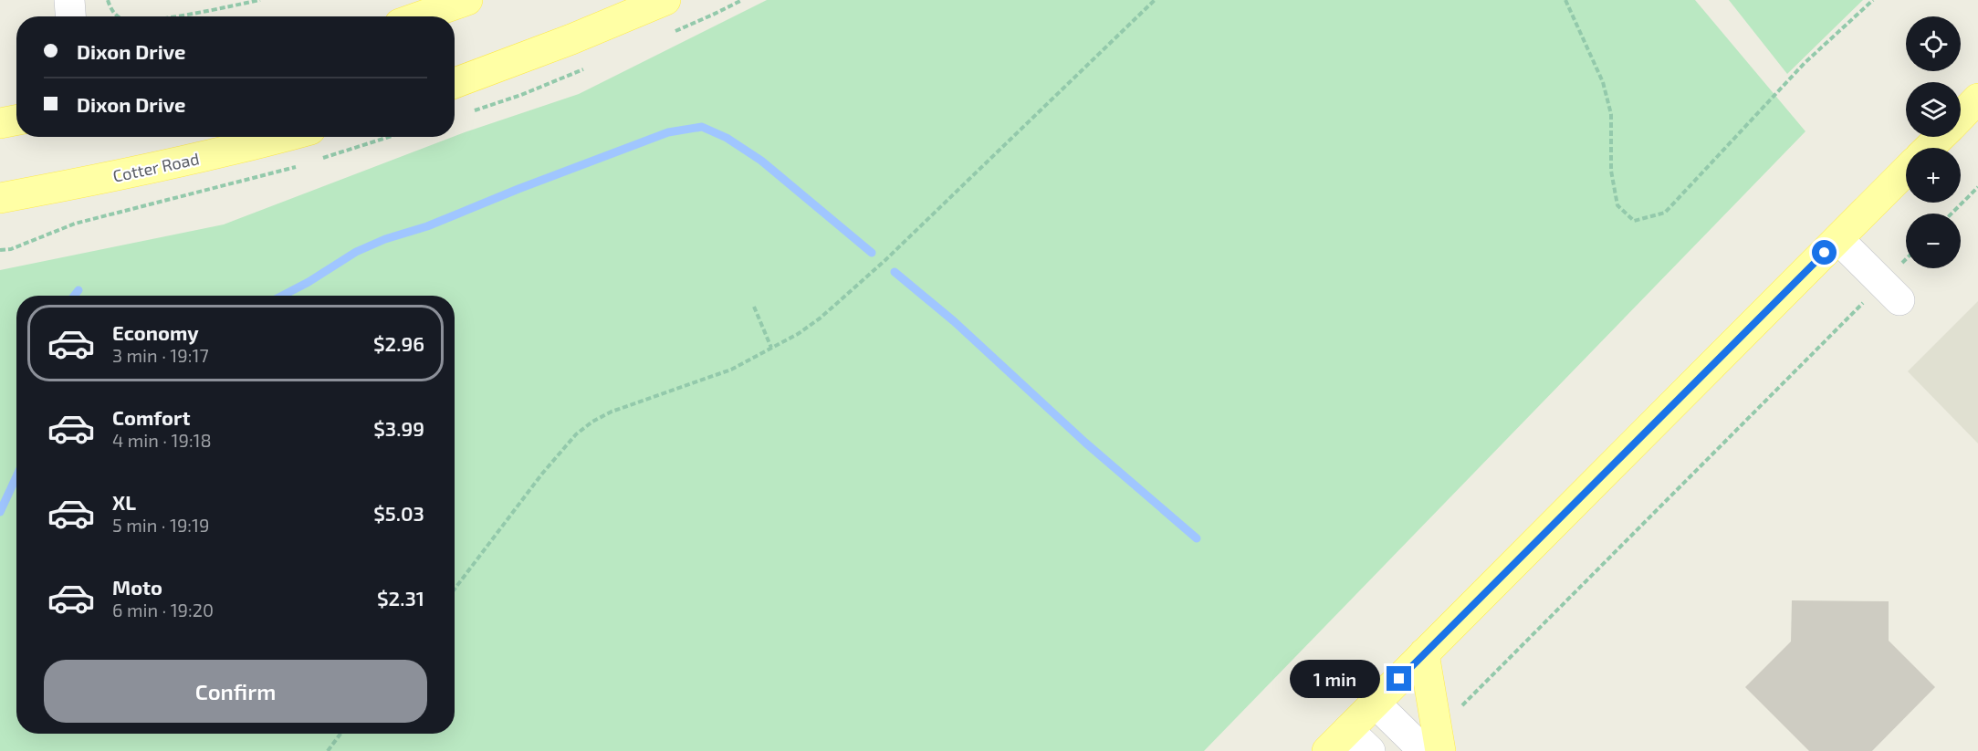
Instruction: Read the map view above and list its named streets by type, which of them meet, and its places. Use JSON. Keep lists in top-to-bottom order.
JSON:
{
  "streets": {
    "main road": ["Cotter Road"]
  },
  "page": {
    "map_buttons": ["+", "−"],
    "banner": ["Dixon Drive", "Dixon Drive"],
    "list": [
      {
        "name": "Economy",
        "note": "3 min · 19:17",
        "value": "$2.96"
      },
      {
        "name": "Comfort",
        "note": "4 min · 19:18",
        "value": "$3.99"
      },
      {
        "name": "XL",
        "note": "5 min · 19:19",
        "value": "$5.03"
      },
      {
        "name": "Moto",
        "note": "6 min · 19:20",
        "value": "$2.31"
      }
    ],
    "buttons": "Confirm",
    "bubble": "1 min"
  }
}
